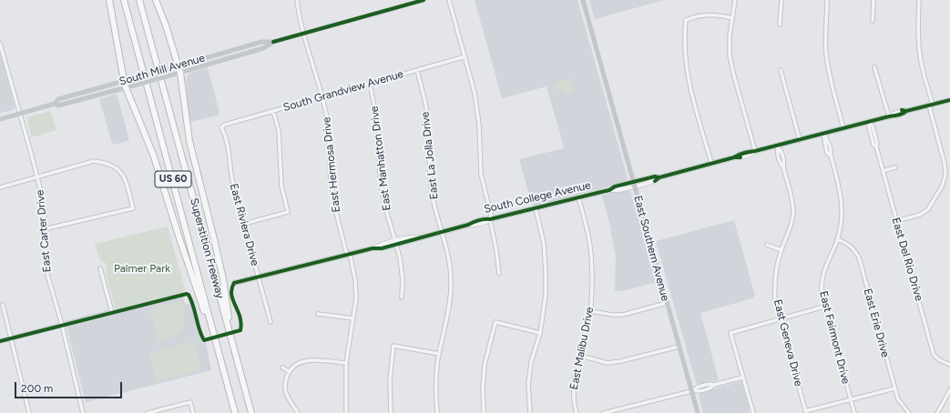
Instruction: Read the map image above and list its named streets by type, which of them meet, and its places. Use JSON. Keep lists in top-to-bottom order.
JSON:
{
  "streets": {
    "highway": ["US 60", "Superstition Freeway"],
    "main road": ["South Mill Avenue", "East Southern Avenue"],
    "street": [
      "South Grandview Avenue",
      "East La Jolla Drive",
      "East Manhatton Drive",
      "East Hermosa Drive",
      "South College Avenue",
      "East Riviera Drive",
      "East Carter Drive",
      "East Del Rio Drive",
      "East Erie Drive",
      "East Fairmont Drive",
      "East Geneva Drive",
      "East Malibu Drive"
    ]
  },
  "crossings": [
    ["South Mill Avenue", "East Hermosa Drive"],
    ["South Mill Avenue", "East Carter Drive"],
    ["South Grandview Avenue", "East La Jolla Drive"],
    ["South Grandview Avenue", "East Manhatton Drive"],
    ["South Grandview Avenue", "East Hermosa Drive"],
    ["South Grandview Avenue", "East Riviera Drive"],
    ["East La Jolla Drive", "South College Avenue"],
    ["East Manhatton Drive", "South College Avenue"],
    ["East Hermosa Drive", "South College Avenue"],
    ["South College Avenue", "East Riviera Drive"],
    ["South College Avenue", "East Southern Avenue"],
    ["South College Avenue", "East Del Rio Drive"],
    ["South College Avenue", "East Fairmont Drive"],
    ["South College Avenue", "East Geneva Drive"],
    ["South College Avenue", "East Malibu Drive"],
    ["East Erie Drive", "East Fairmont Drive"]
  ],
  "parks": ["Palmer Park"],
  "scale_bar": "200 m"
}
